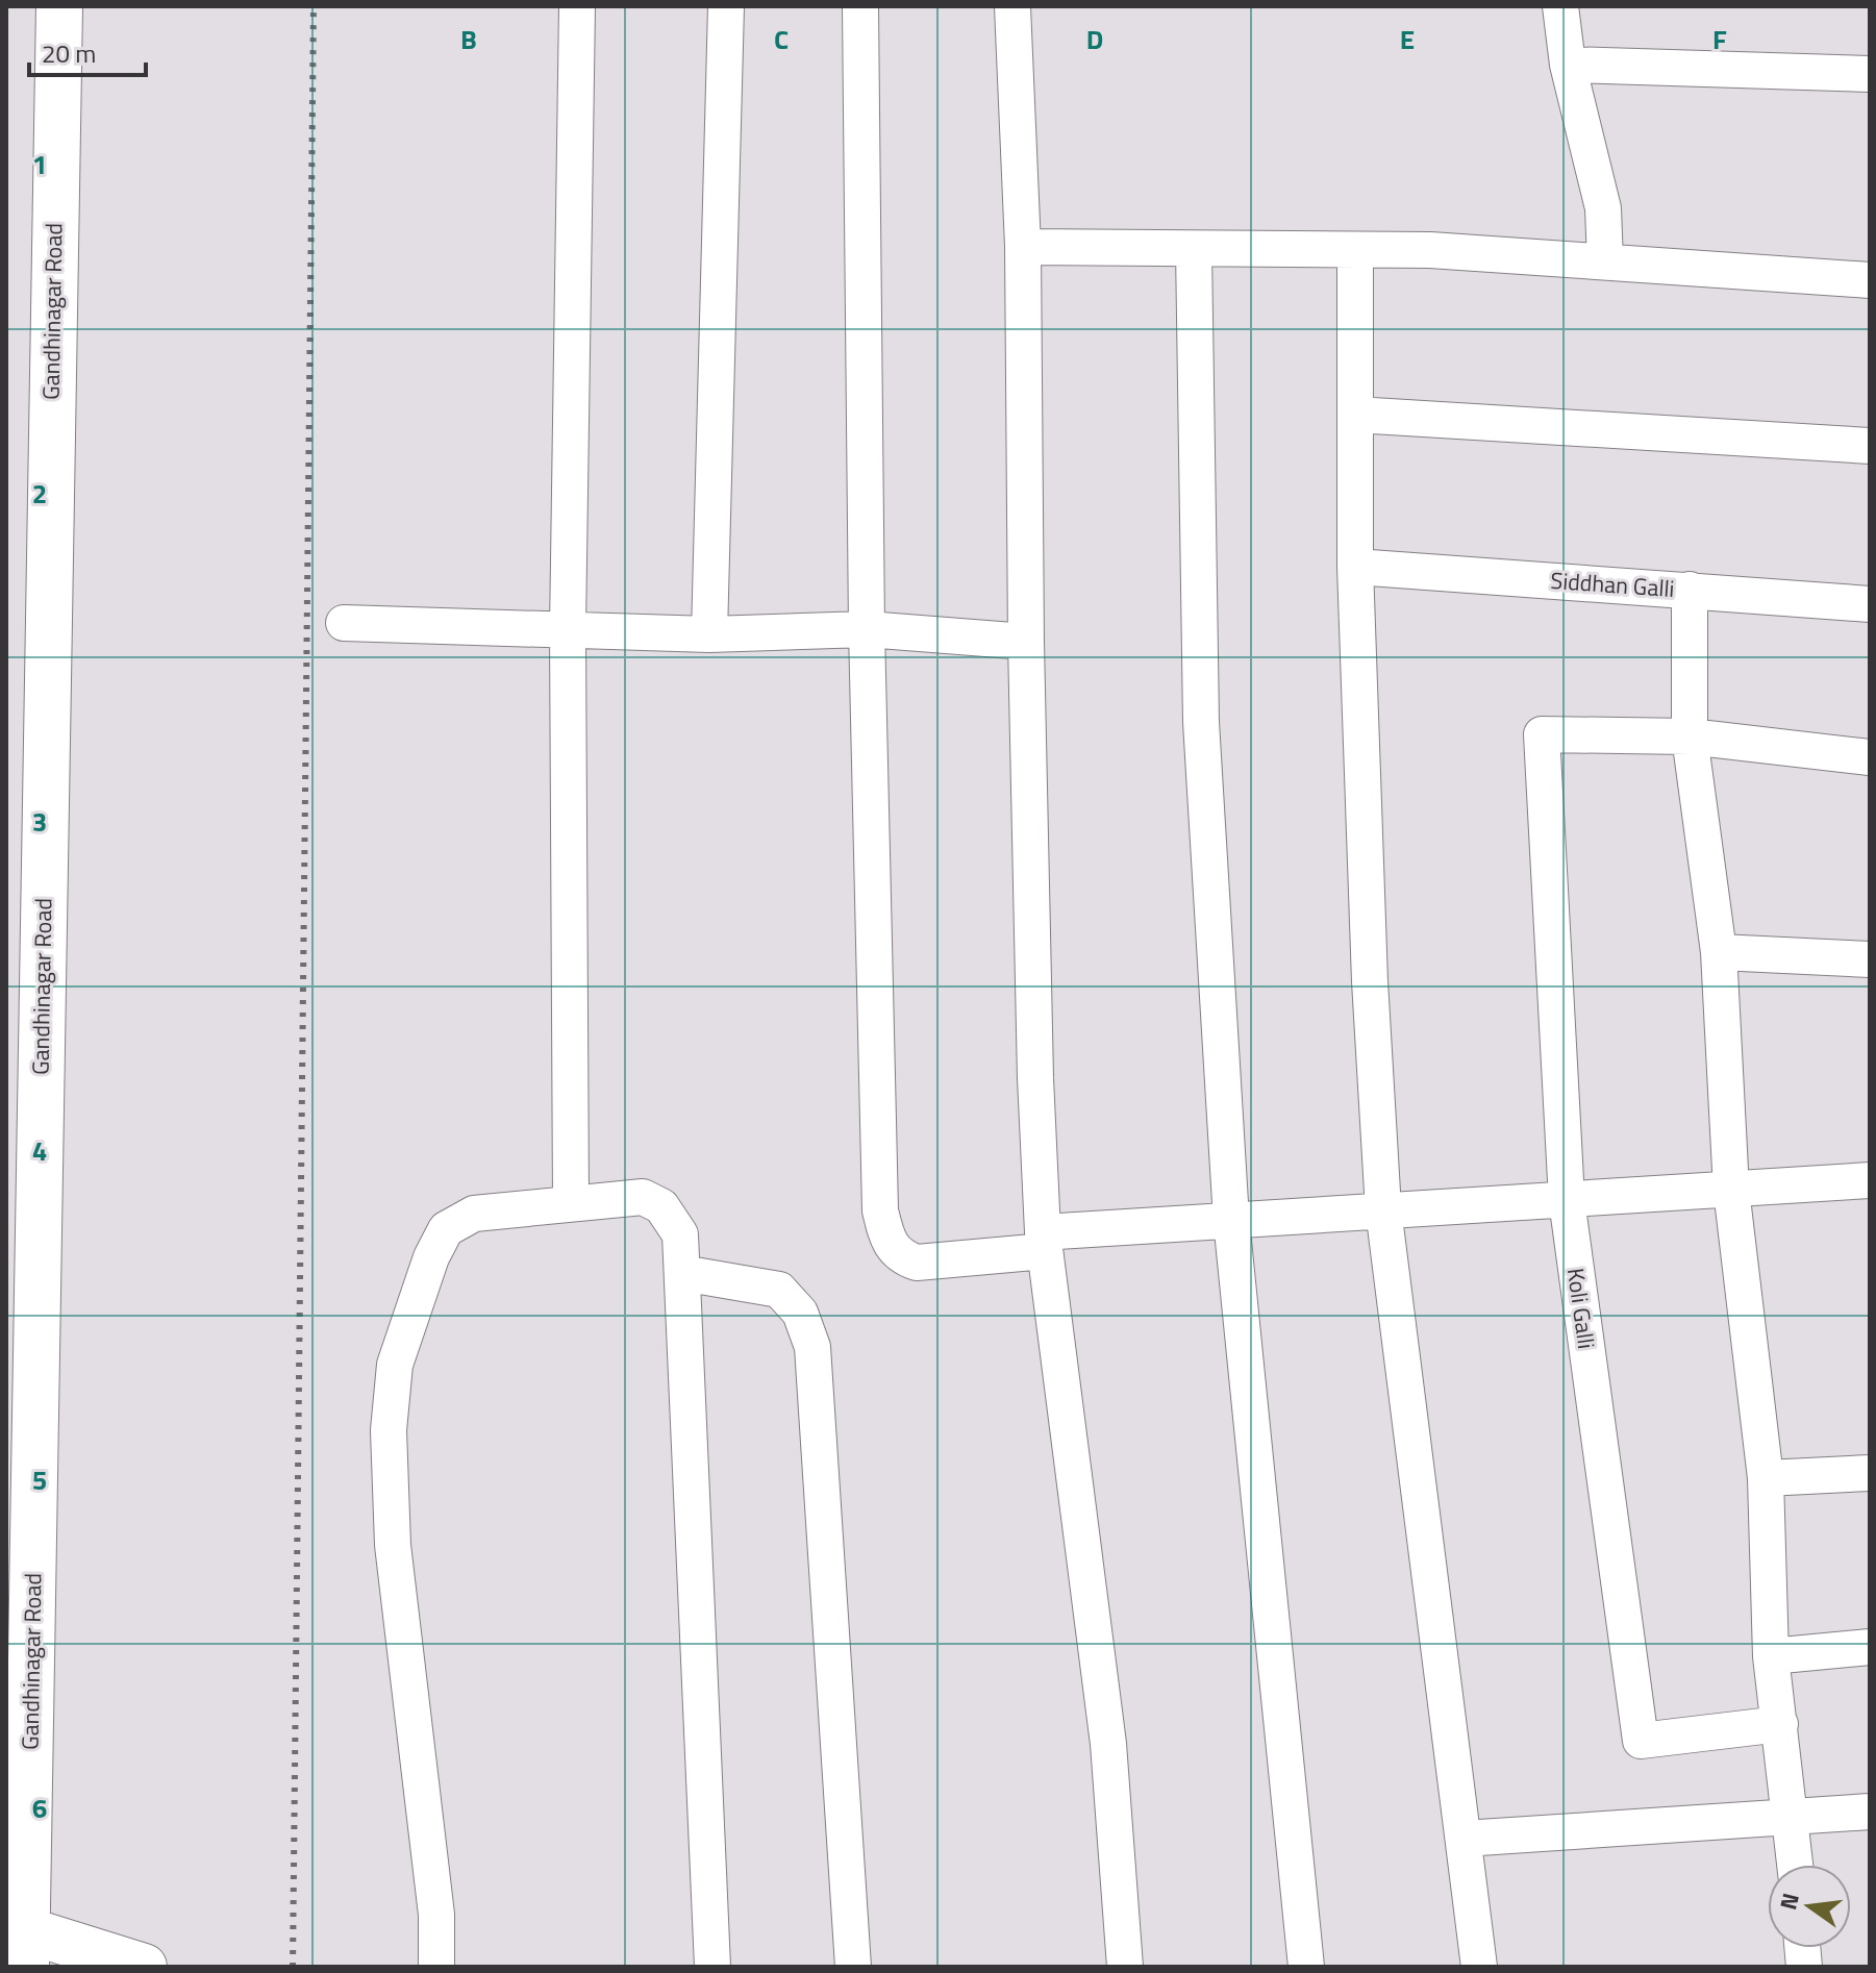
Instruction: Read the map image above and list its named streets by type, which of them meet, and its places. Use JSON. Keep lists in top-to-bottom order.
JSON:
{
  "streets": {
    "street": ["Gandhinagar Road", "Siddhan Galli", "Koli Galli"]
  },
  "scale_bar": "20 m",
  "north": "left",
  "grid": {
    "columns": [
      "B",
      "C",
      "D",
      "E",
      "F"
    ],
    "rows": [
      "1",
      "2",
      "3",
      "4",
      "5",
      "6"
    ]
  }
}
